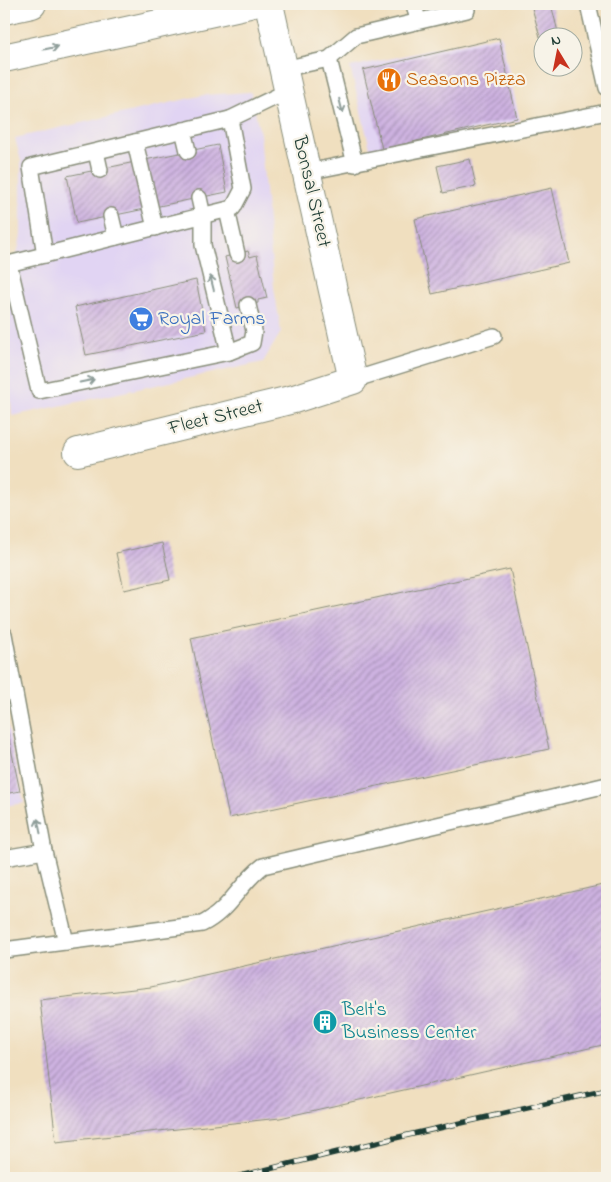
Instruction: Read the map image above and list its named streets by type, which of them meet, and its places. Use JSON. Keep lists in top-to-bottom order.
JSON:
{
  "streets": {
    "street": ["Bonsal Street", "Fleet Street"]
  },
  "crossings": [
    ["Bonsal Street", "Fleet Street"]
  ],
  "places": {
    "restaurant": ["Seasons Pizza"],
    "supermarket": ["Royal Farms"],
    "building": ["Belt's Business Center"]
  },
  "north": "top"
}
